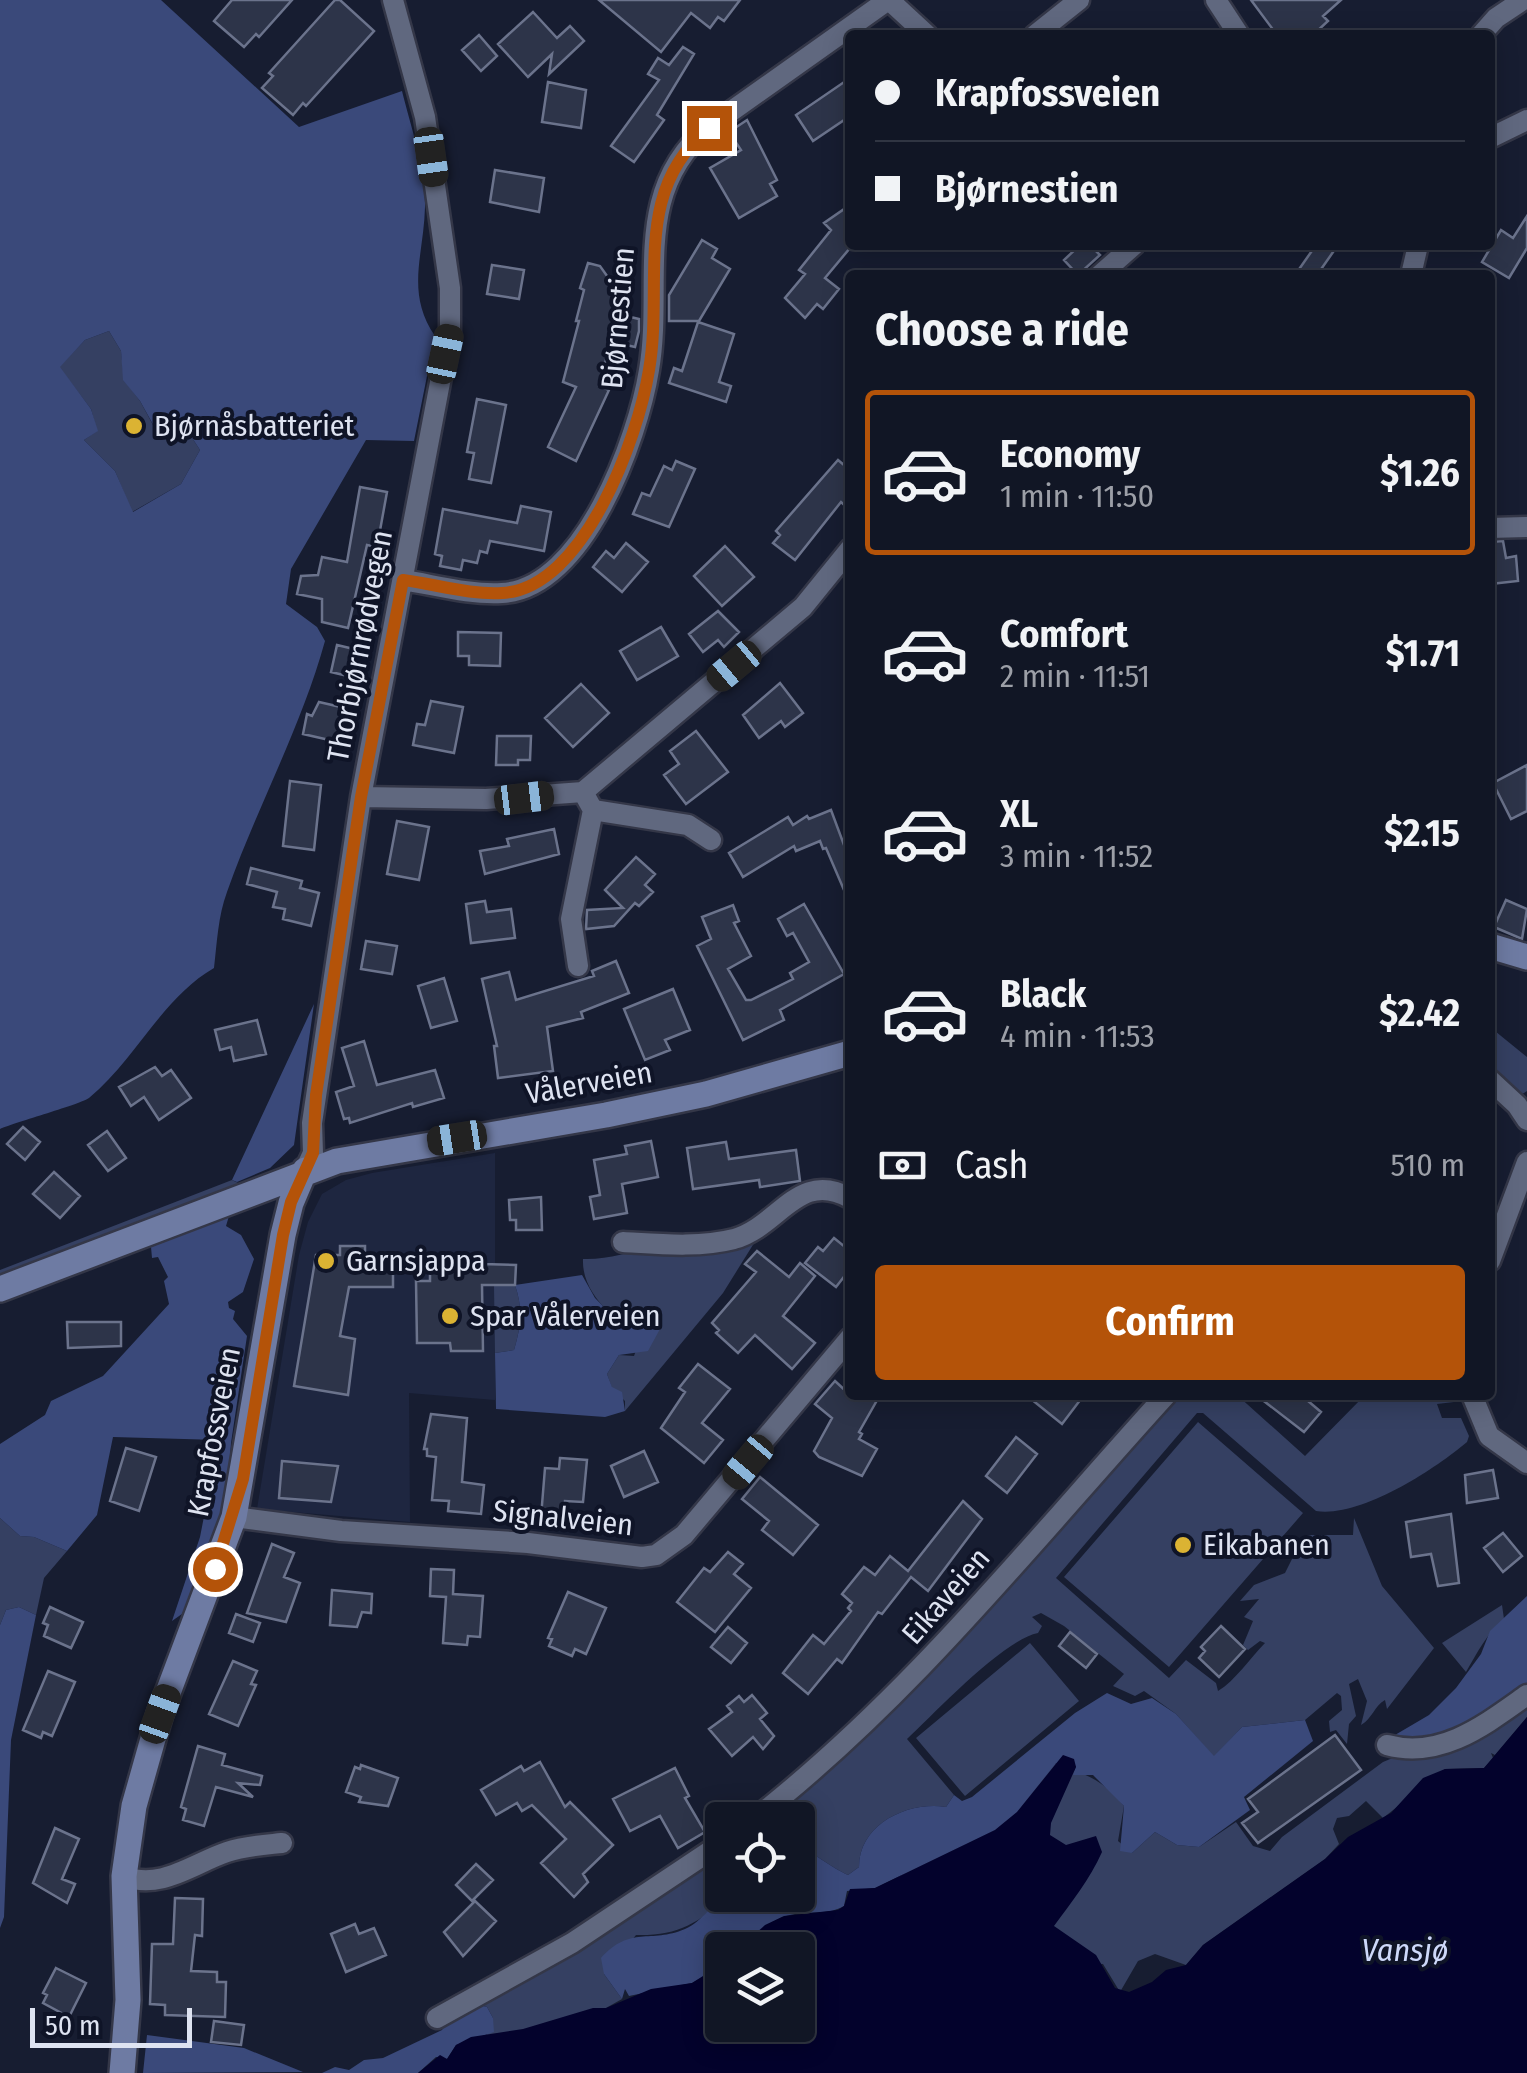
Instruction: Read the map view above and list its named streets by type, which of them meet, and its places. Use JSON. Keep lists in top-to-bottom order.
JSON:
{
  "streets": {
    "street": [
      "Bjørnestien",
      "Thorbjørnrødvegen",
      "Vålerveien",
      "Krapfossveien",
      "Signalveien",
      "Eikaveien"
    ]
  },
  "crossings": [
    ["Bjørnestien", "Thorbjørnrødvegen"],
    ["Thorbjørnrødvegen", "Vålerveien"],
    ["Thorbjørnrødvegen", "Krapfossveien"],
    ["Vålerveien", "Krapfossveien"],
    ["Krapfossveien", "Signalveien"]
  ],
  "water": ["Vansjø"],
  "places": [
    "Bjørnåsbatteriet",
    "Garnsjappa",
    "Spar Vålerveien",
    "Eikabanen"
  ],
  "scale_bar": "50 m",
  "page": {
    "banner": ["Krapfossveien", "Bjørnestien"],
    "heading": "Choose a ride",
    "list": [
      {
        "name": "Economy",
        "note": "1 min · 11:50",
        "value": "$1.26"
      },
      {
        "name": "Comfort",
        "note": "2 min · 11:51",
        "value": "$1.71"
      },
      {
        "name": "XL",
        "note": "3 min · 11:52",
        "value": "$2.15"
      },
      {
        "name": "Black",
        "note": "4 min · 11:53",
        "value": "$2.42"
      }
    ],
    "pay": ["Cash", "510 m"],
    "buttons": "Confirm",
    "scale": "50 m"
  }
}
